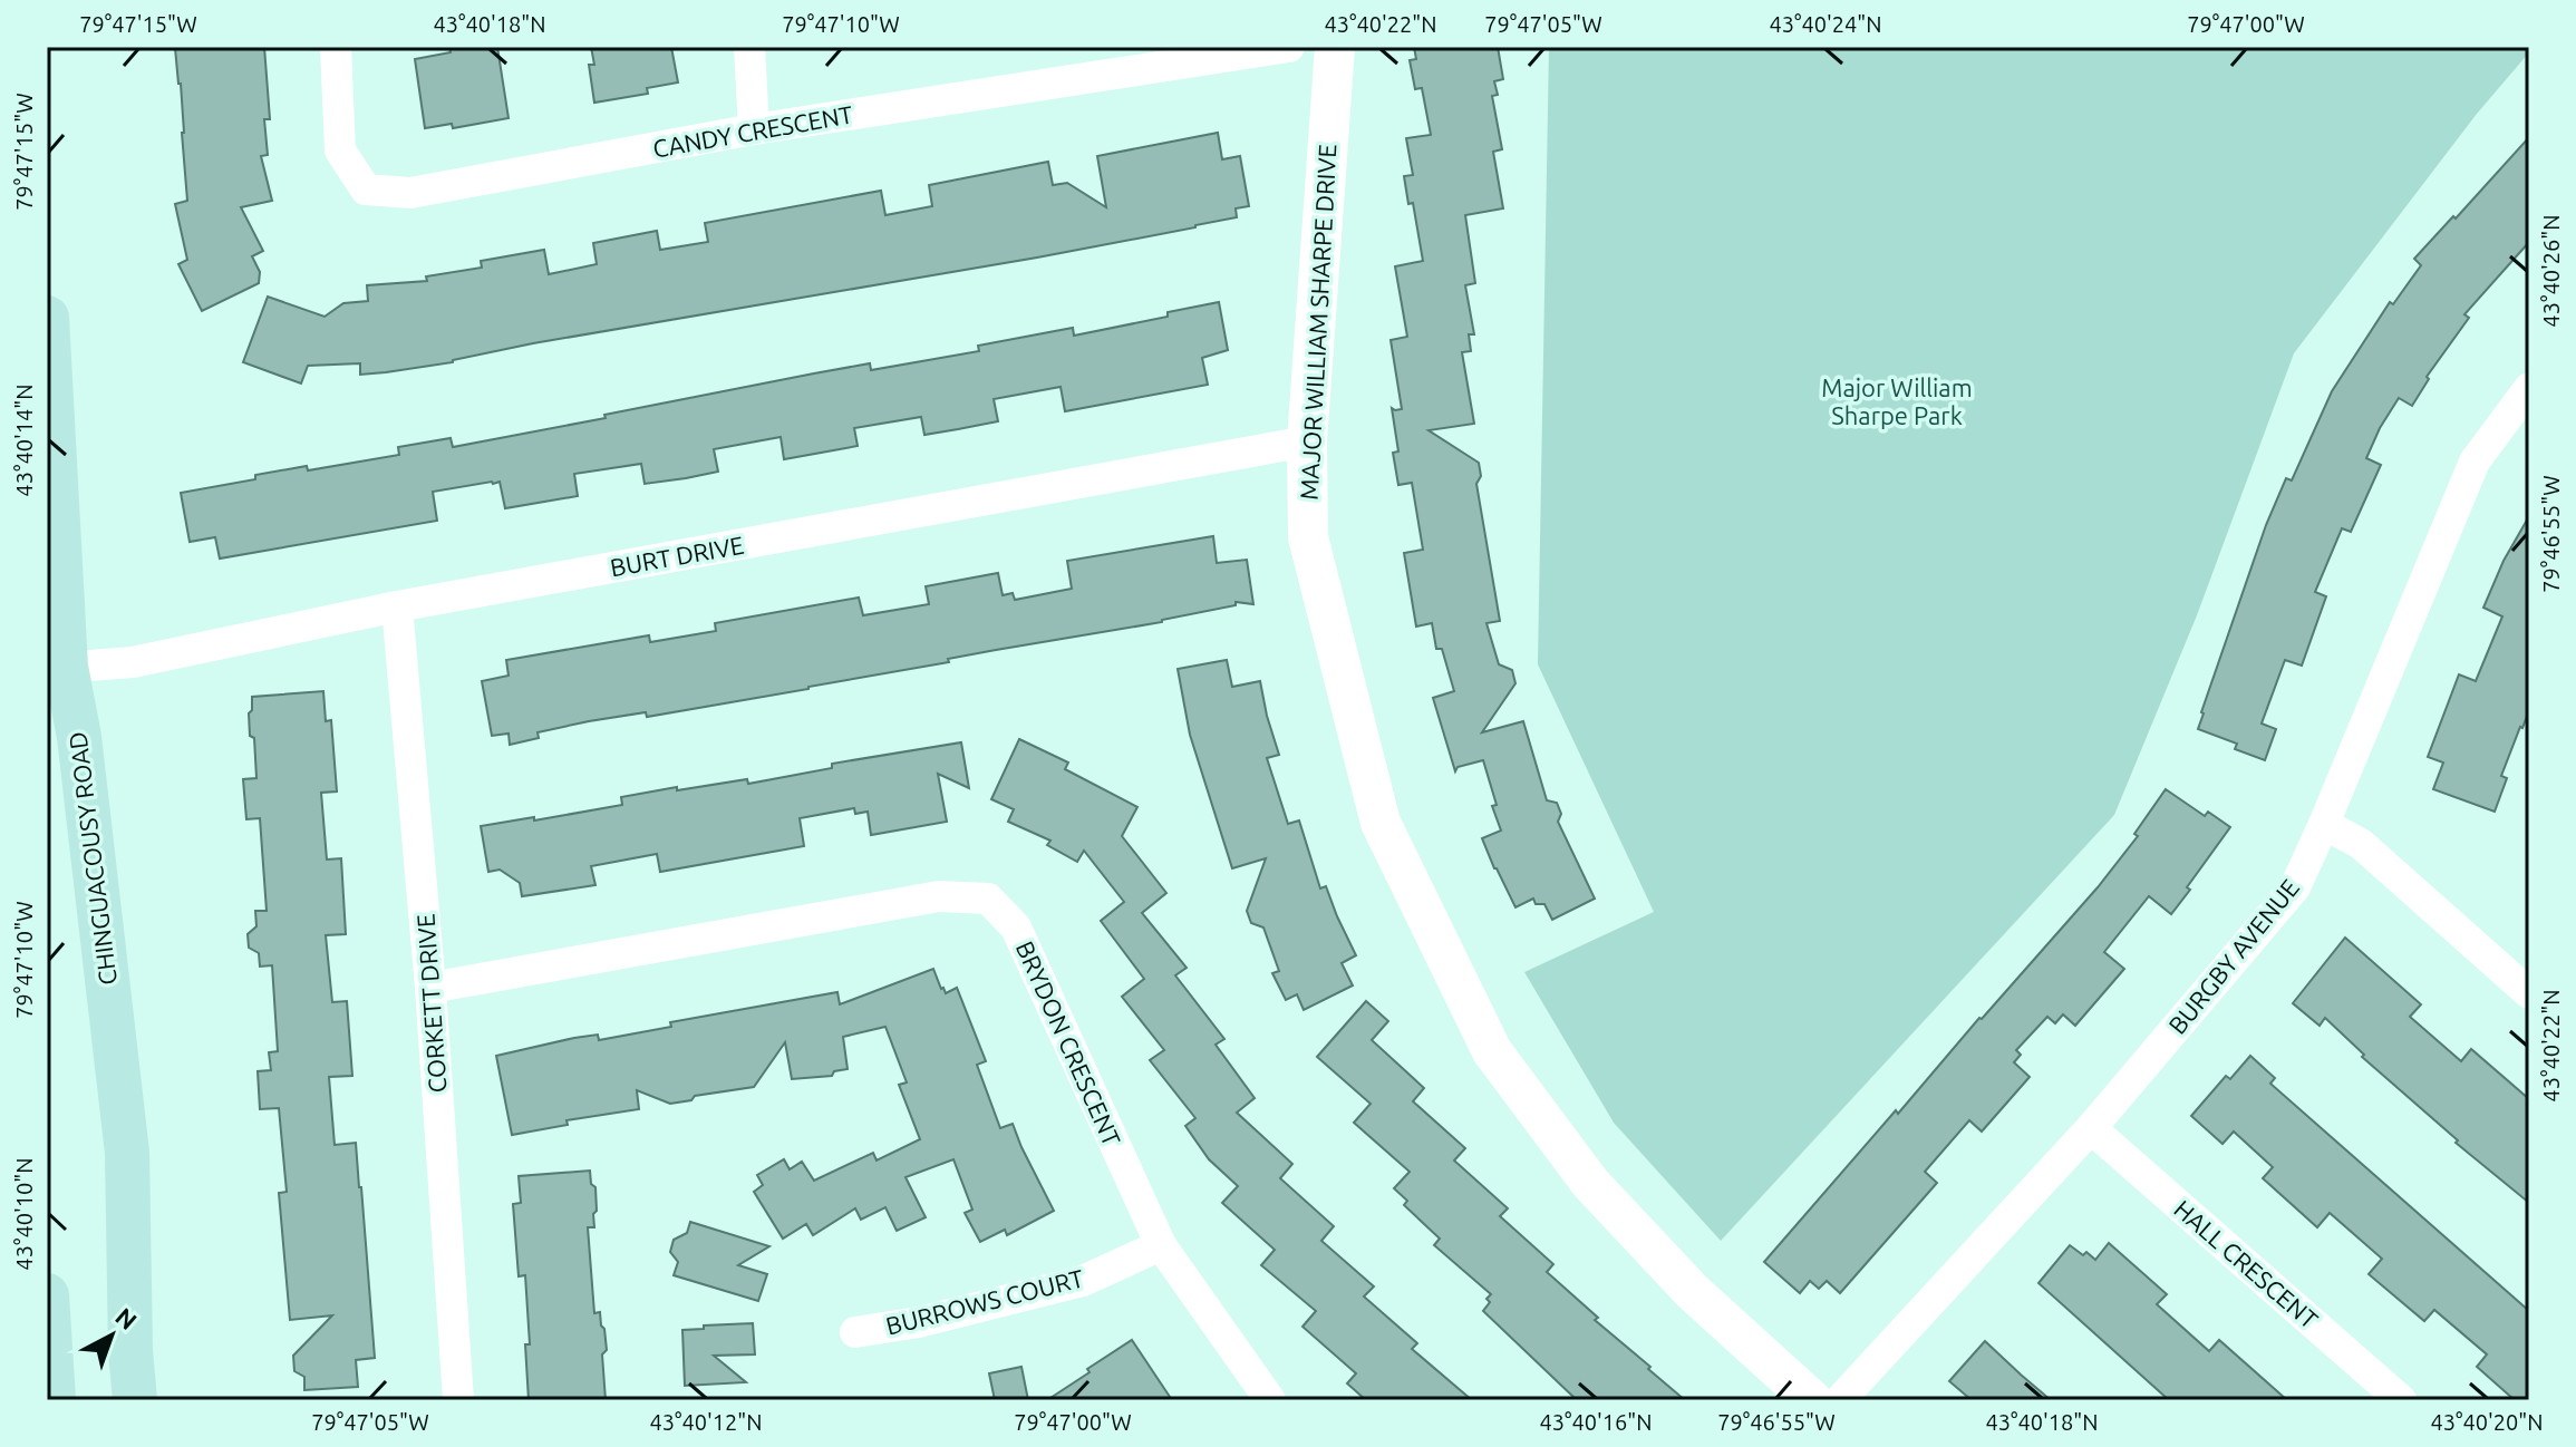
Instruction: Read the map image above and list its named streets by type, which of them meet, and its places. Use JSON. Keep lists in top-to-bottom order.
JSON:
{
  "streets": {
    "main road": ["CHINGUACOUSY ROAD"],
    "street": [
      "CANDY CRESCENT",
      "MAJOR WILLIAM SHARPE DRIVE",
      "BURT DRIVE",
      "BURGBY AVENUE",
      "CORKETT DRIVE",
      "BRYDON CRESCENT",
      "HALL CRESCENT",
      "BURROWS COURT"
    ]
  },
  "crossings": [
    ["MAJOR WILLIAM SHARPE DRIVE", "BURT DRIVE"],
    ["BURT DRIVE", "CHINGUACOUSY ROAD"],
    ["BURT DRIVE", "CORKETT DRIVE"],
    ["BURGBY AVENUE", "HALL CRESCENT"],
    ["CORKETT DRIVE", "BRYDON CRESCENT"],
    ["BRYDON CRESCENT", "BURROWS COURT"]
  ],
  "parks": ["Major William Sharpe Park"],
  "north": "top right",
  "coordinates": [
    "79°47'15\"W",
    "43°40'18\"N",
    "79°47'10\"W",
    "43°40'22\"N",
    "79°47'05\"W",
    "43°40'24\"N",
    "79°47'00\"W",
    "43°40'26\"N",
    "43°40'14\"N",
    "79°46'55\"W",
    "43°40'10\"N",
    "43°40'12\"N",
    "43°40'16\"N",
    "43°40'20\"N"
  ]
}
